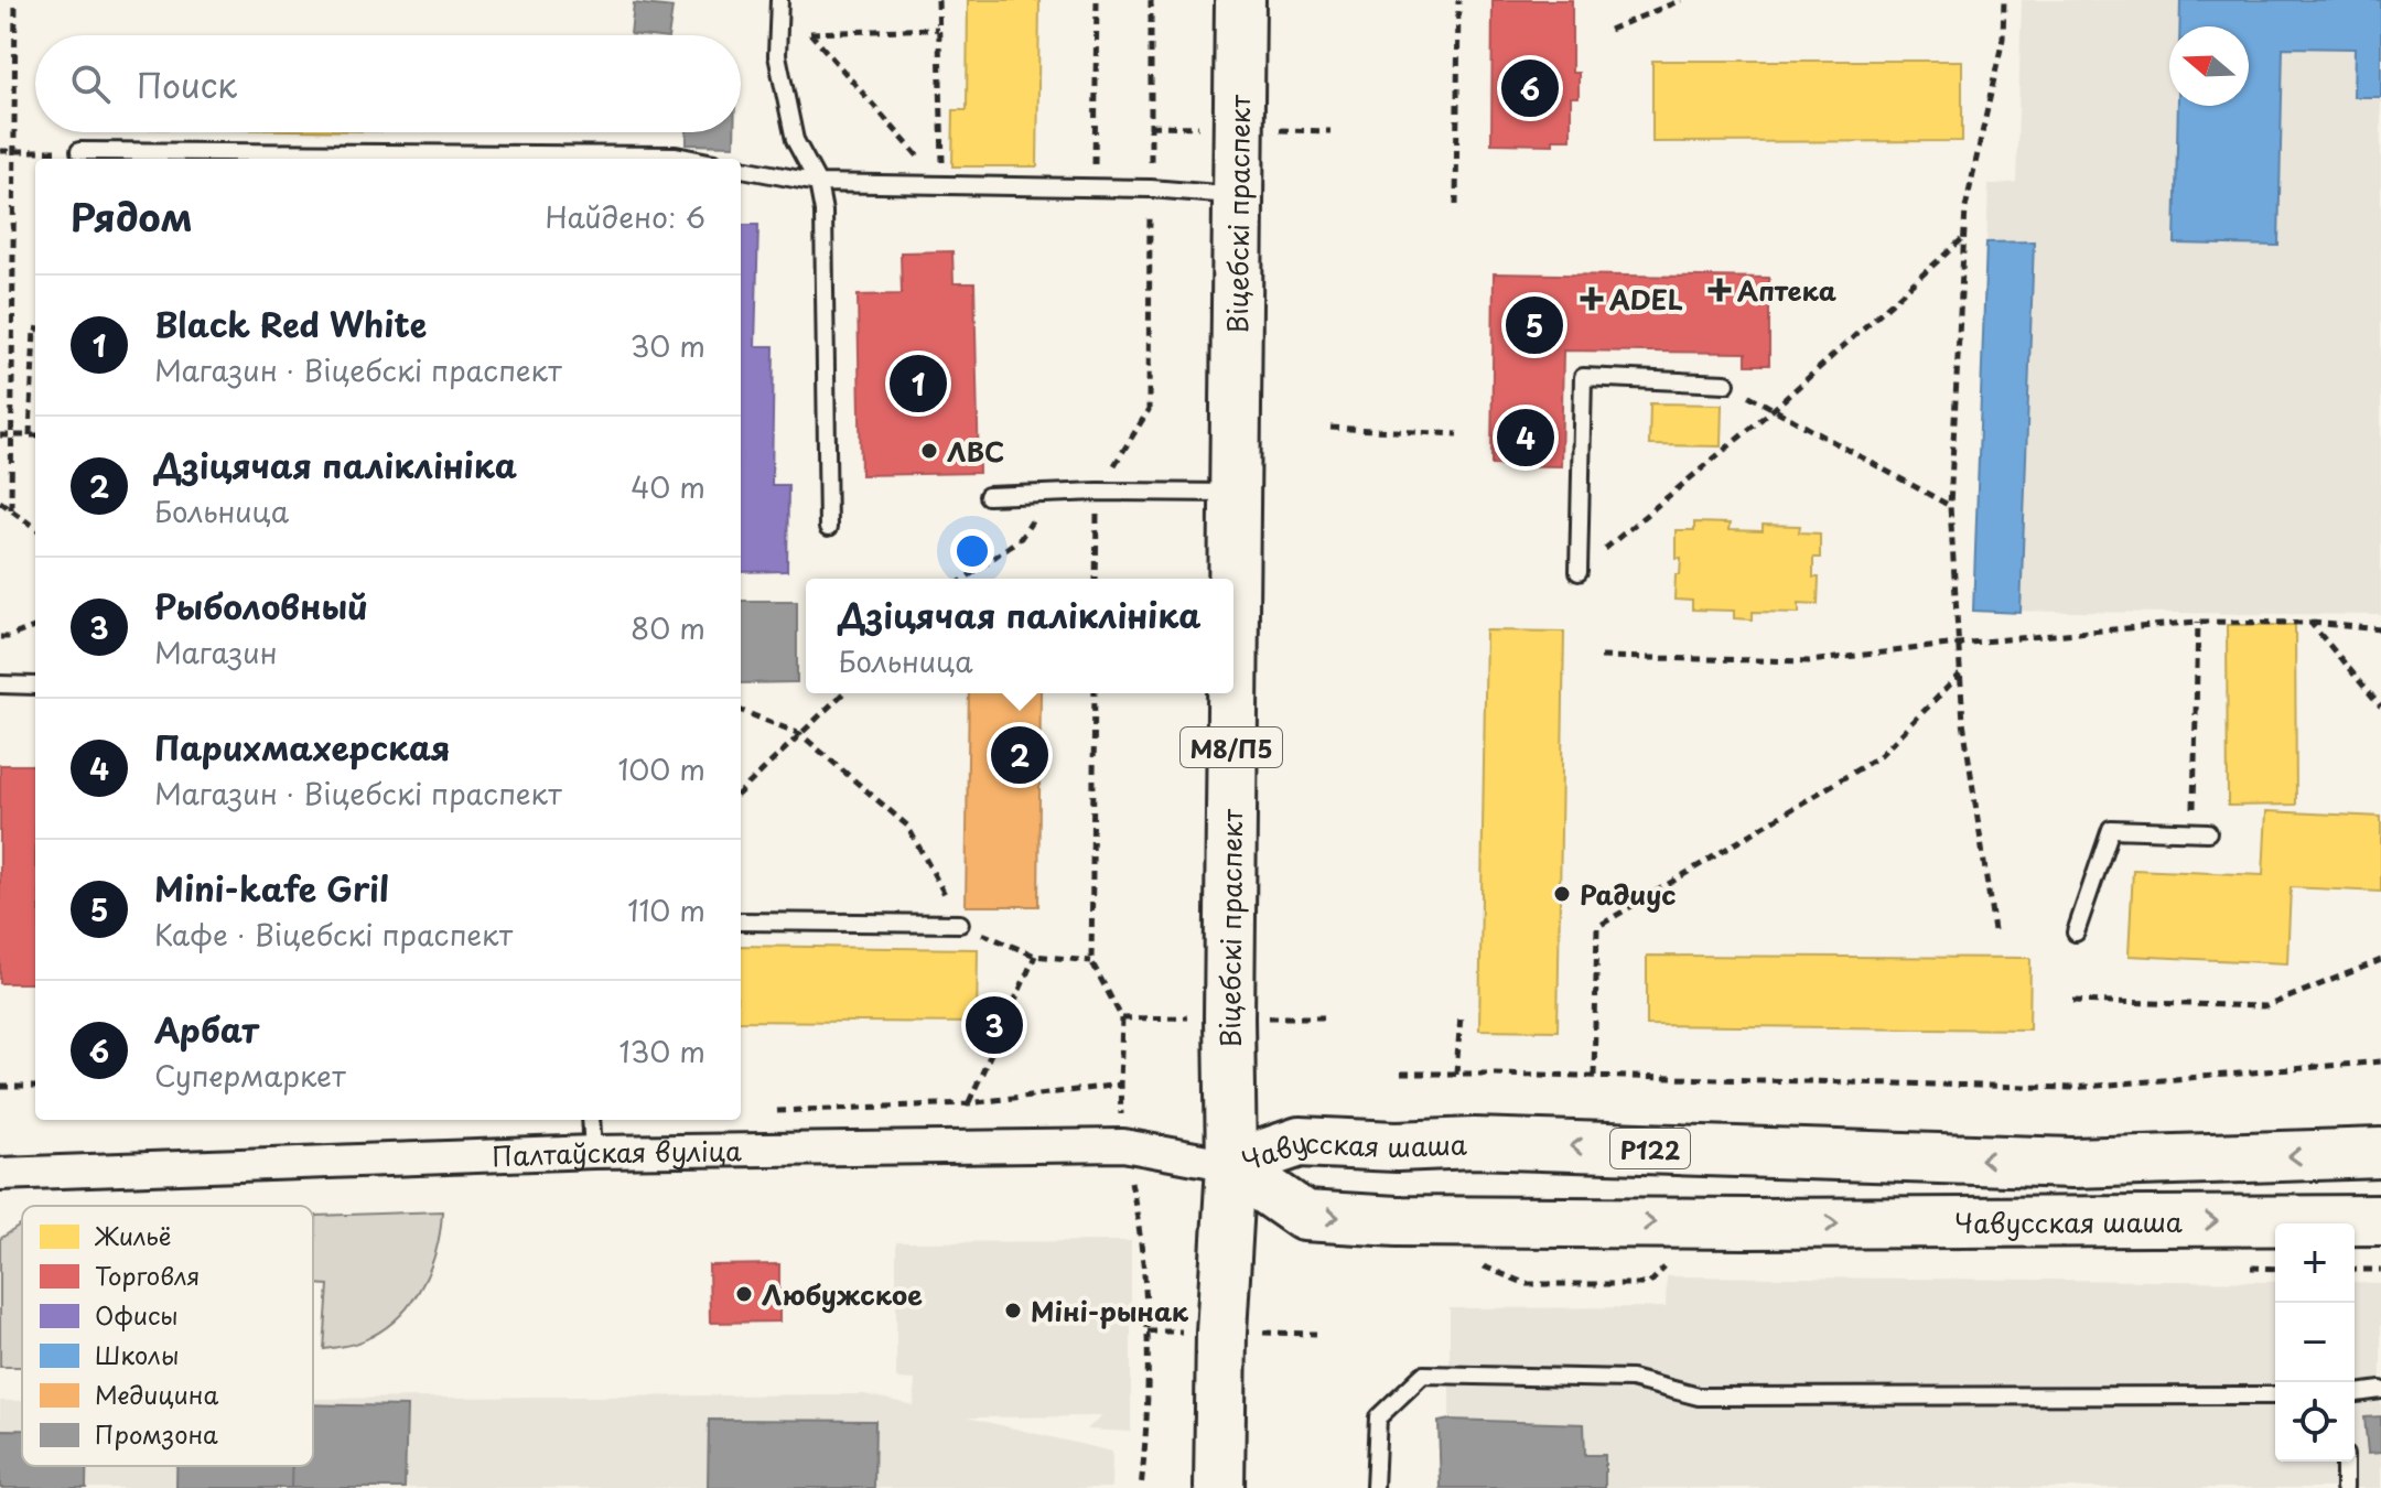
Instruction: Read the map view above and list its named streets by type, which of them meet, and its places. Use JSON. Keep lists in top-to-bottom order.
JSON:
{
  "streets": {
    "main road": [
      "Віцебскі праспект",
      "М8/П5",
      "Р122",
      "Чавусская шаша"
    ],
    "street": ["Палтаўская вуліца"]
  },
  "crossings": [
    ["Віцебскі праспект", "Палтаўская вуліца"],
    ["Віцебскі праспект", "Чавусская шаша"],
    ["Палтаўская вуліца", "Чавусская шаша"]
  ],
  "places": {
    "health": ["Аптека", "ADEL"],
    "other": [
      "ЛВС",
      "Радиус",
      "Любужское",
      "Міні-рынак"
    ]
  },
  "legend": [
    "Жильё",
    "Торговля",
    "Офисы",
    "Школы",
    "Медицина",
    "Промзона"
  ],
  "north": "left",
  "page": {
    "search": "Поиск",
    "pins": [
      "6",
      "5",
      "1",
      "4",
      "2",
      "3"
    ],
    "heading": ["Рядом", "Найдено: 6"],
    "list": [
      {
        "mark": "1",
        "name": "Black Red White",
        "note": "Магазин · Віцебскі праспект",
        "value": "30 m"
      },
      {
        "mark": "2",
        "name": "Дзіцячая паліклініка",
        "note": "Больница",
        "value": "40 m"
      },
      {
        "mark": "3",
        "name": "Рыболовный",
        "note": "Магазин",
        "value": "80 m"
      },
      {
        "mark": "4",
        "name": "Парихмахерская",
        "note": "Магазин · Віцебскі праспект",
        "value": "100 m"
      },
      {
        "mark": "5",
        "name": "Mini-kafe Gril",
        "note": "Кафе · Віцебскі праспект",
        "value": "110 m"
      },
      {
        "mark": "6",
        "name": "Арбат",
        "note": "Супермаркет",
        "value": "130 m"
      }
    ],
    "popup": ["Дзіцячая паліклініка", "Больница"],
    "map_buttons": ["+", "−"]
  }
}
